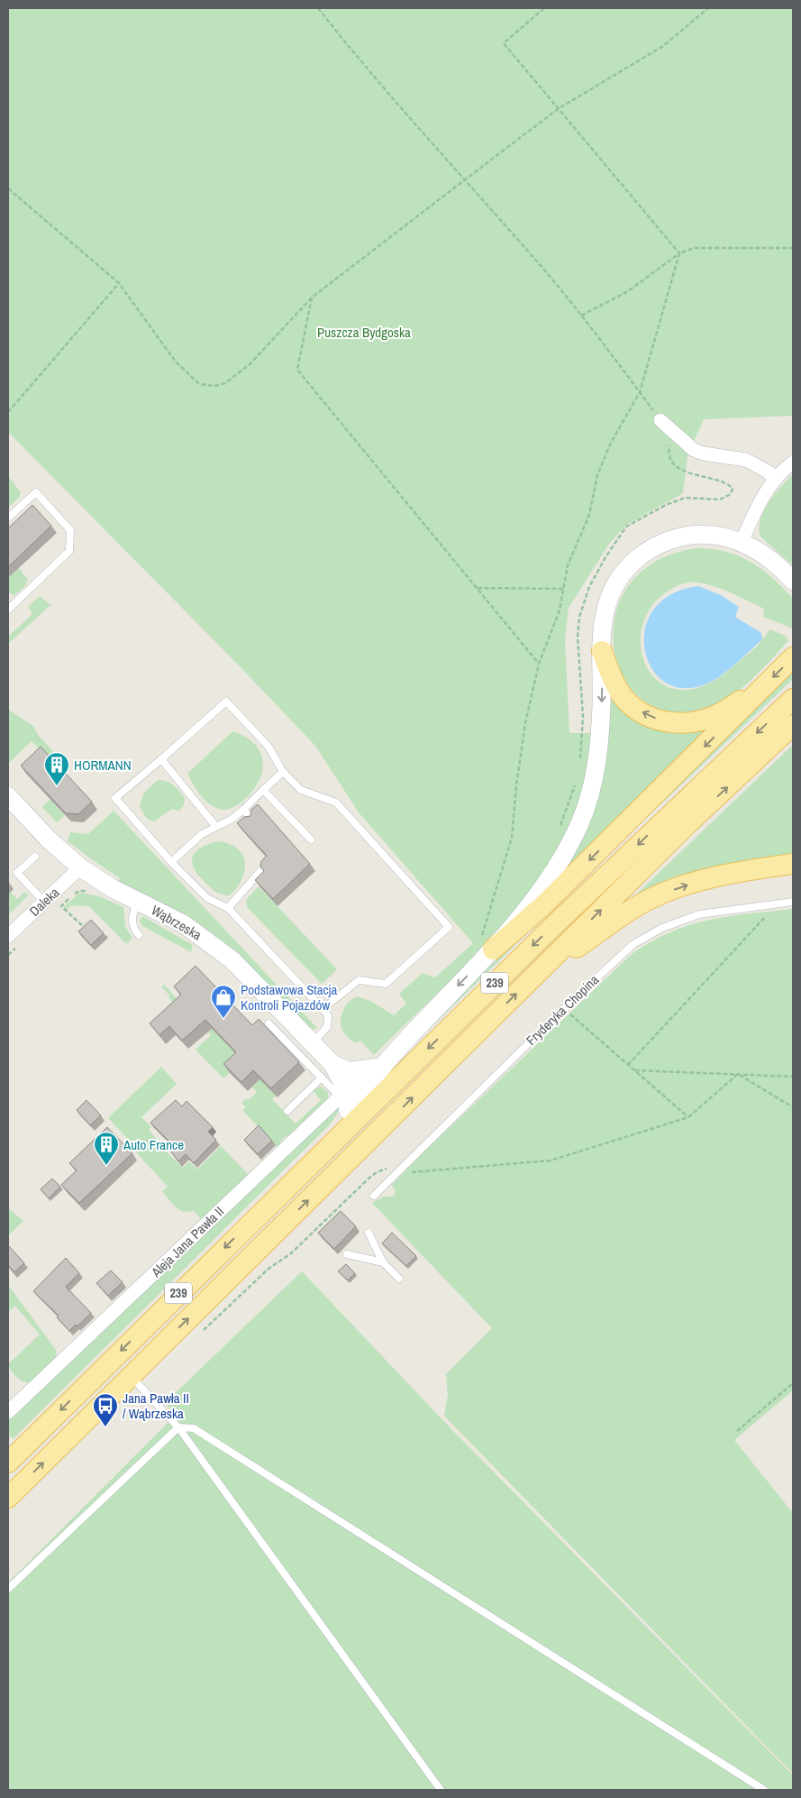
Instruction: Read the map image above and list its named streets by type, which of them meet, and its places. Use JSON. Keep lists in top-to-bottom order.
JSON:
{
  "streets": {
    "main road": ["239"],
    "street": ["Daleka", "Wąbrzeska", "Aleja Jana Pawła II"],
    "lane": ["Fryderyka Chopina"]
  },
  "crossings": [
    ["Daleka", "Wąbrzeska"],
    ["Wąbrzeska", "Aleja Jana Pawła II"]
  ],
  "parks": ["Puszcza Bydgoska"],
  "places": {
    "building": ["HORMANN", "Auto France"],
    "shop": ["Podstawowa Stacja Kontroli Pojazdów"],
    "bus stop": ["Jana Pawła II / Wąbrzeska"]
  }
}
